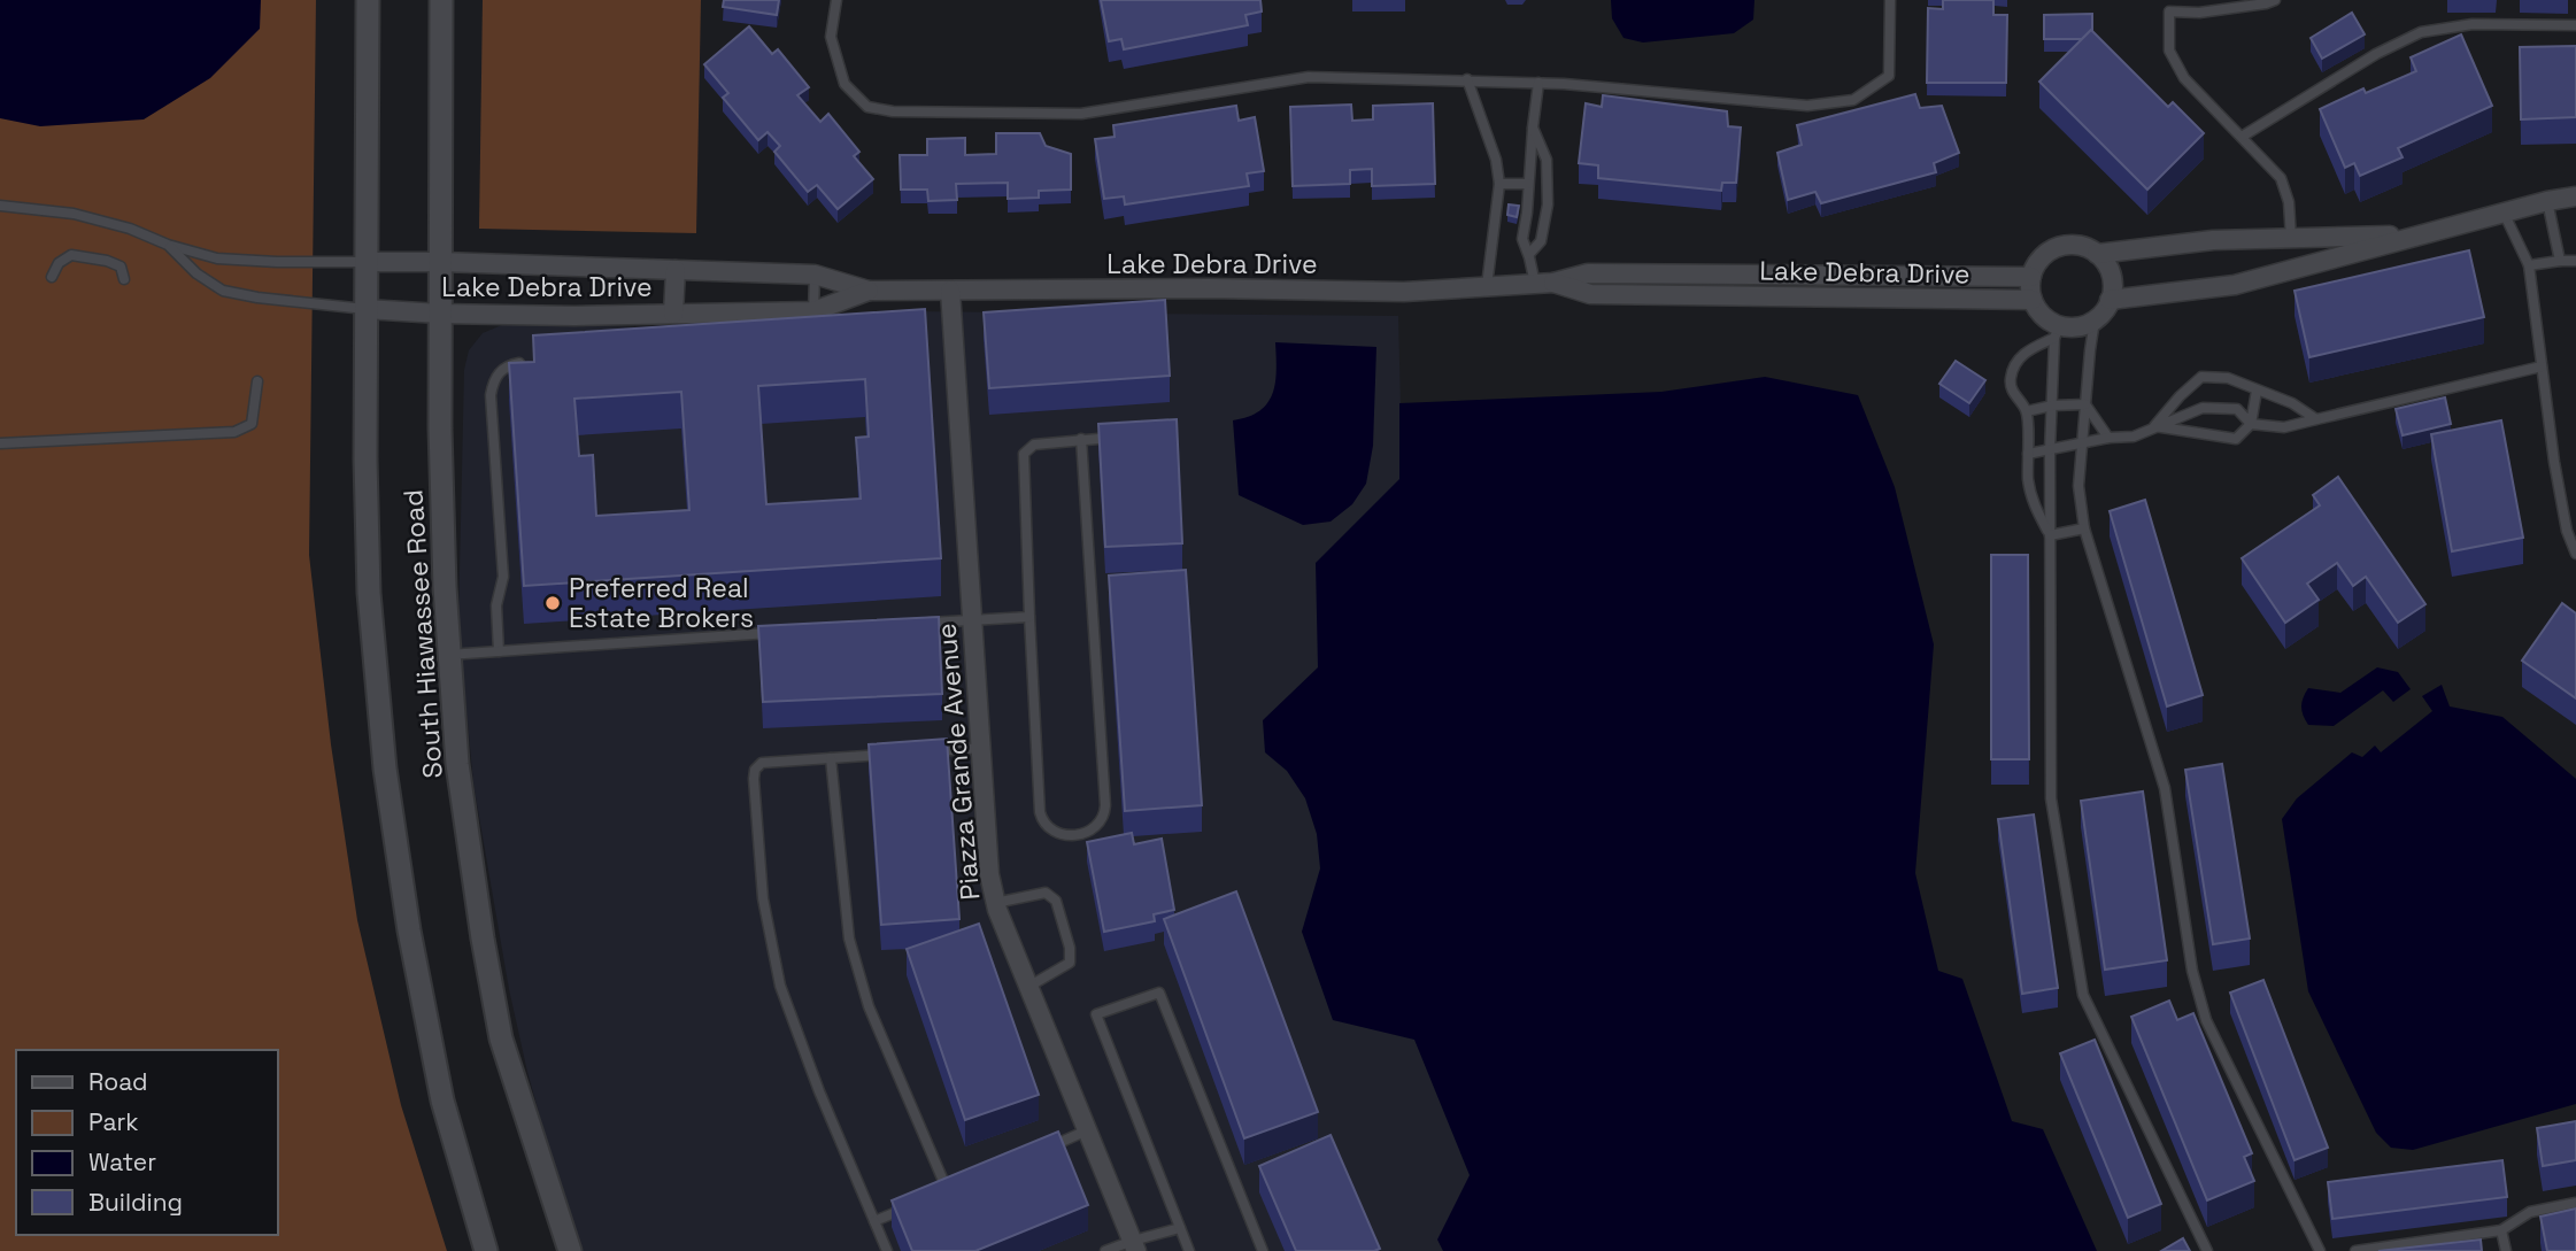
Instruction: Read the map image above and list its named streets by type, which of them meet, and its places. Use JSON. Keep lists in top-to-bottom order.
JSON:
{
  "streets": {
    "street": ["Lake Debra Drive", "South Hiawassee Road", "Piazza Grande Avenue"]
  },
  "crossings": [
    ["Lake Debra Drive", "South Hiawassee Road"],
    ["Lake Debra Drive", "Piazza Grande Avenue"]
  ],
  "places": ["Preferred Real Estate Brokers"],
  "legend": [
    "Road",
    "Park",
    "Water",
    "Building"
  ]
}
